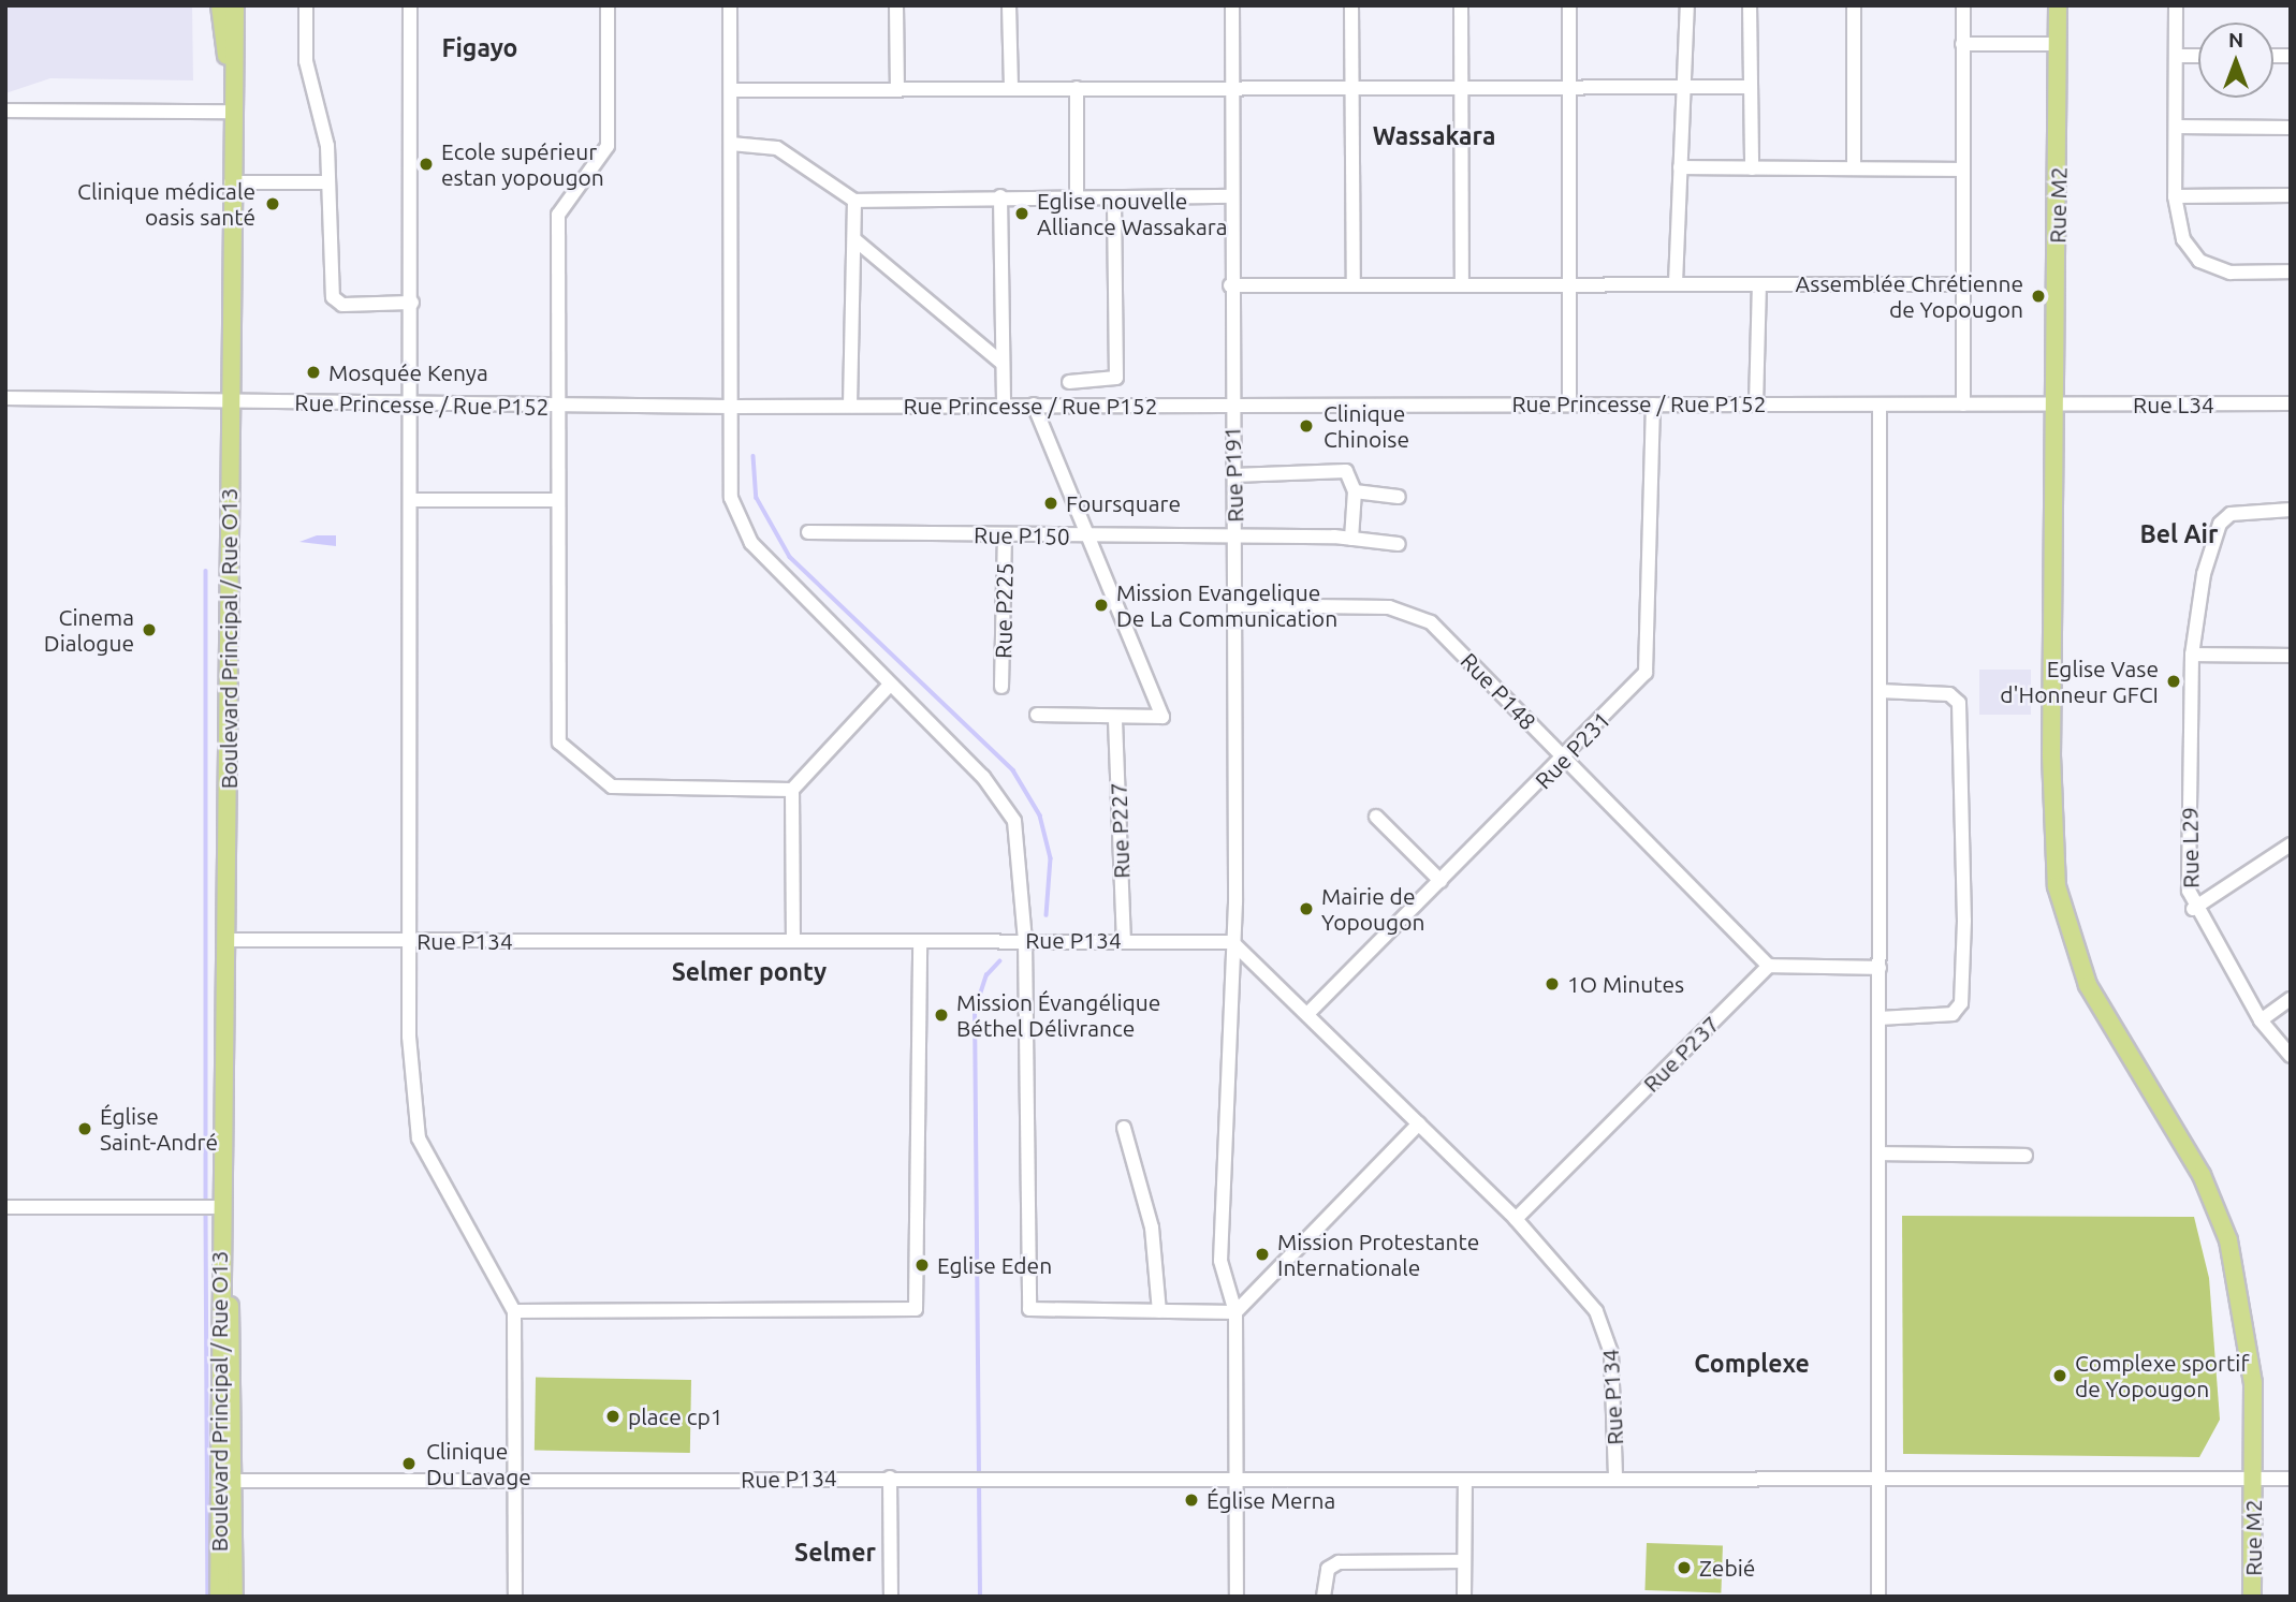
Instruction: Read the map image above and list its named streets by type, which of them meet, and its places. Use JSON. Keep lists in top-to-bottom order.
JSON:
{
  "streets": {
    "main road": ["Rue M2", "Boulevard Principal / Rue O13"],
    "street": [
      "Rue Princesse / Rue P152",
      "Rue L34",
      "Rue P191",
      "Rue P150",
      "Rue P225",
      "Rue P148",
      "Rue P231",
      "Rue P227",
      "Rue L29",
      "Rue P134",
      "Rue P237"
    ]
  },
  "crossings": [
    ["Rue M2", "Rue Princesse / Rue P152"],
    ["Rue M2", "Rue L34"],
    ["Rue M2", "Rue P134"],
    ["Rue Princesse / Rue P152", "Rue L34"],
    ["Rue Princesse / Rue P152", "Rue P191"],
    ["Rue Princesse / Rue P152", "Boulevard Principal / Rue O13"],
    ["Rue Princesse / Rue P152", "Rue P231"],
    ["Rue P191", "Rue P150"],
    ["Rue P191", "Rue P148"],
    ["Rue P191", "Rue P134"],
    ["Rue P150", "Rue P225"],
    ["Boulevard Principal / Rue O13", "Rue P134"],
    ["Rue P148", "Rue P231"],
    ["Rue P148", "Rue P237"],
    ["Rue P231", "Rue P134"],
    ["Rue P227", "Rue P134"],
    ["Rue P134", "Rue P237"]
  ],
  "districts": [
    "Figayo",
    "Wassakara",
    "Bel Air",
    "Selmer ponty",
    "Complexe",
    "Selmer"
  ],
  "places": [
    "Ecole supérieur estan yopougon",
    "Clinique médicale oasis santé",
    "Eglise nouvelle Alliance Wassakara",
    "Assemblée Chrétienne de Yopougon",
    "Mosquée Kenya",
    "Clinique Chinoise",
    "Foursquare",
    "Mission Evangelique De La Communication",
    "Cinema Dialogue",
    "Eglise Vase d'Honneur GFCI",
    "Mairie de Yopougon",
    "1O Minutes",
    "Mission Évangélique Béthel Délivrance",
    "Église Saint-André",
    "Mission Protestante Internationale",
    "Eglise Eden",
    "Complexe sportif de Yopougon",
    "place cp1",
    "Clinique Du Lavage",
    "Église Merna",
    "Zebié"
  ],
  "north": "top"
}
